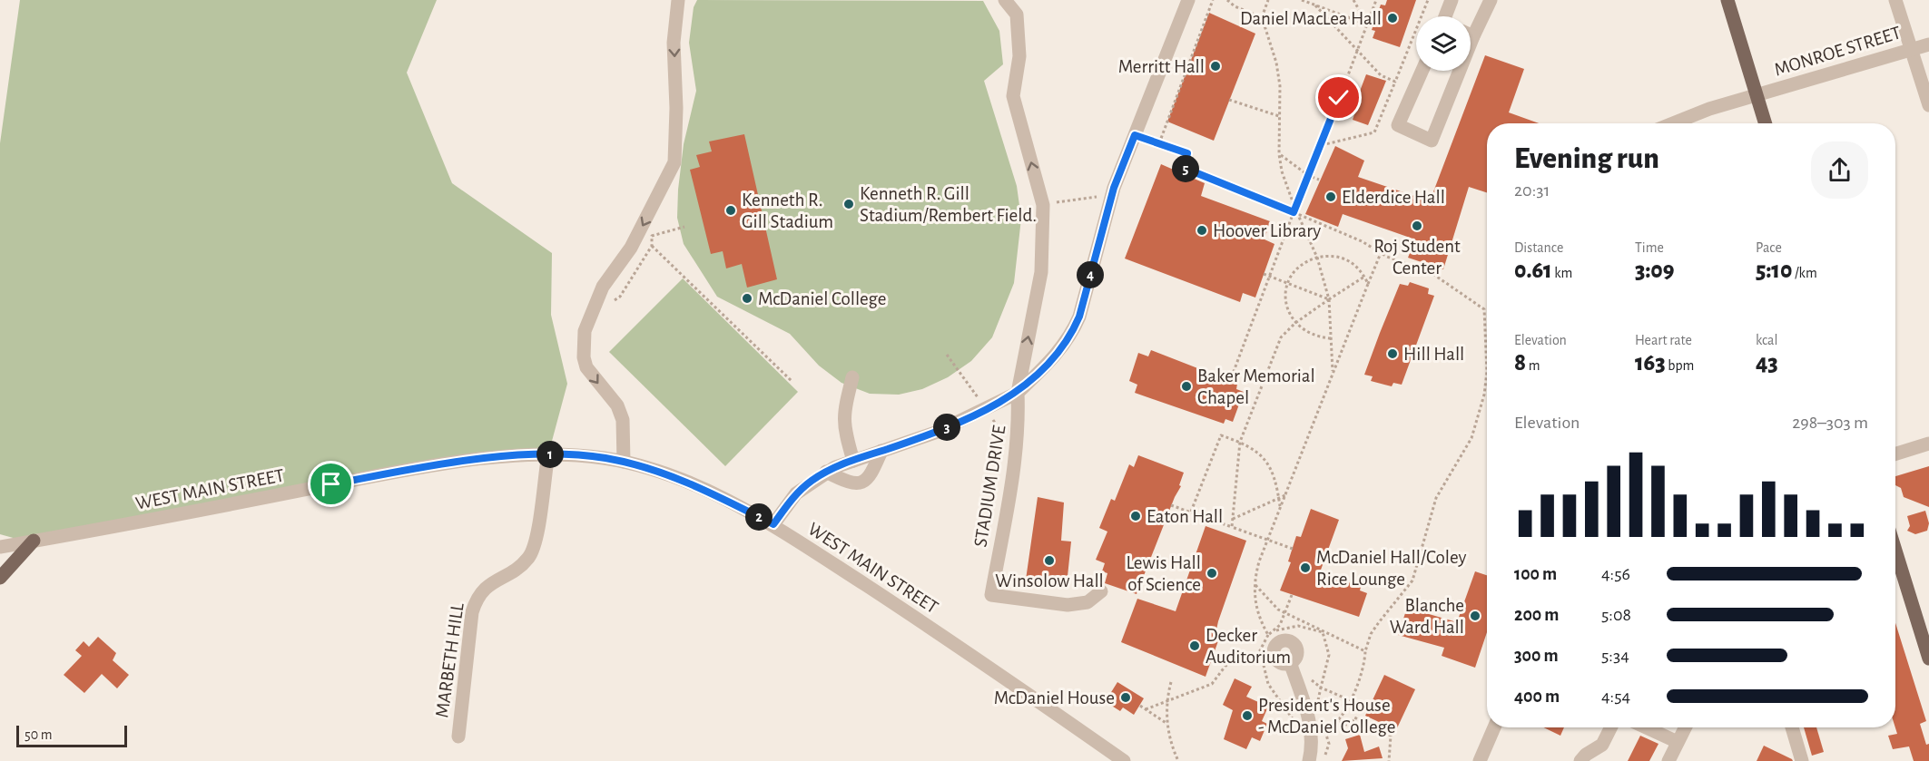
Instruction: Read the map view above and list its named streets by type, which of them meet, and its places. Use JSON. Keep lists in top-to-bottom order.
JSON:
{
  "streets": {
    "street": [
      "MONROE STREET",
      "STADIUM DRIVE",
      "WEST MAIN STREET",
      "MARBETH HILL"
    ]
  },
  "crossings": [
    ["WEST MAIN STREET", "MARBETH HILL"]
  ],
  "one_way": ["STADIUM DRIVE"],
  "places": [
    "Daniel MacLea Hall",
    "Merritt Hall",
    "Elderdice Hall",
    "Kenneth R. Gill Stadium/Rembert Field.",
    "Kenneth R. Gill Stadium",
    "Roj Student Center",
    "Hoover Library",
    "McDaniel College",
    "Hill Hall",
    "Baker Memorial Chapel",
    "Eaton Hall",
    "Winsolow Hall",
    "McDaniel Hall/Coley Rice Lounge",
    "Lewis Hall of Science",
    "Blanche Ward Hall",
    "Decker Auditorium",
    "McDaniel House",
    "President's House - McDaniel College"
  ],
  "scale_bar": "50 m",
  "page": {
    "heading": ["Evening run", "20:31"],
    "pins": [
      "5",
      "4",
      "3",
      "1",
      "2"
    ],
    "stats": [
      ["Distance", "0.61 km"],
      ["Time", "3:09"],
      ["Pace", "5:10 /km"],
      ["Elevation", "8 m"],
      ["Heart rate", "163 bpm"],
      ["kcal", "43"]
    ],
    "chart": ["Elevation", "298–303 m"],
    "list": [
      {
        "name": "100 m",
        "note": "4:56"
      },
      {
        "name": "200 m",
        "note": "5:08"
      },
      {
        "name": "300 m",
        "note": "5:34"
      },
      {
        "name": "400 m",
        "note": "4:54"
      }
    ],
    "scale": "50 m"
  }
}
